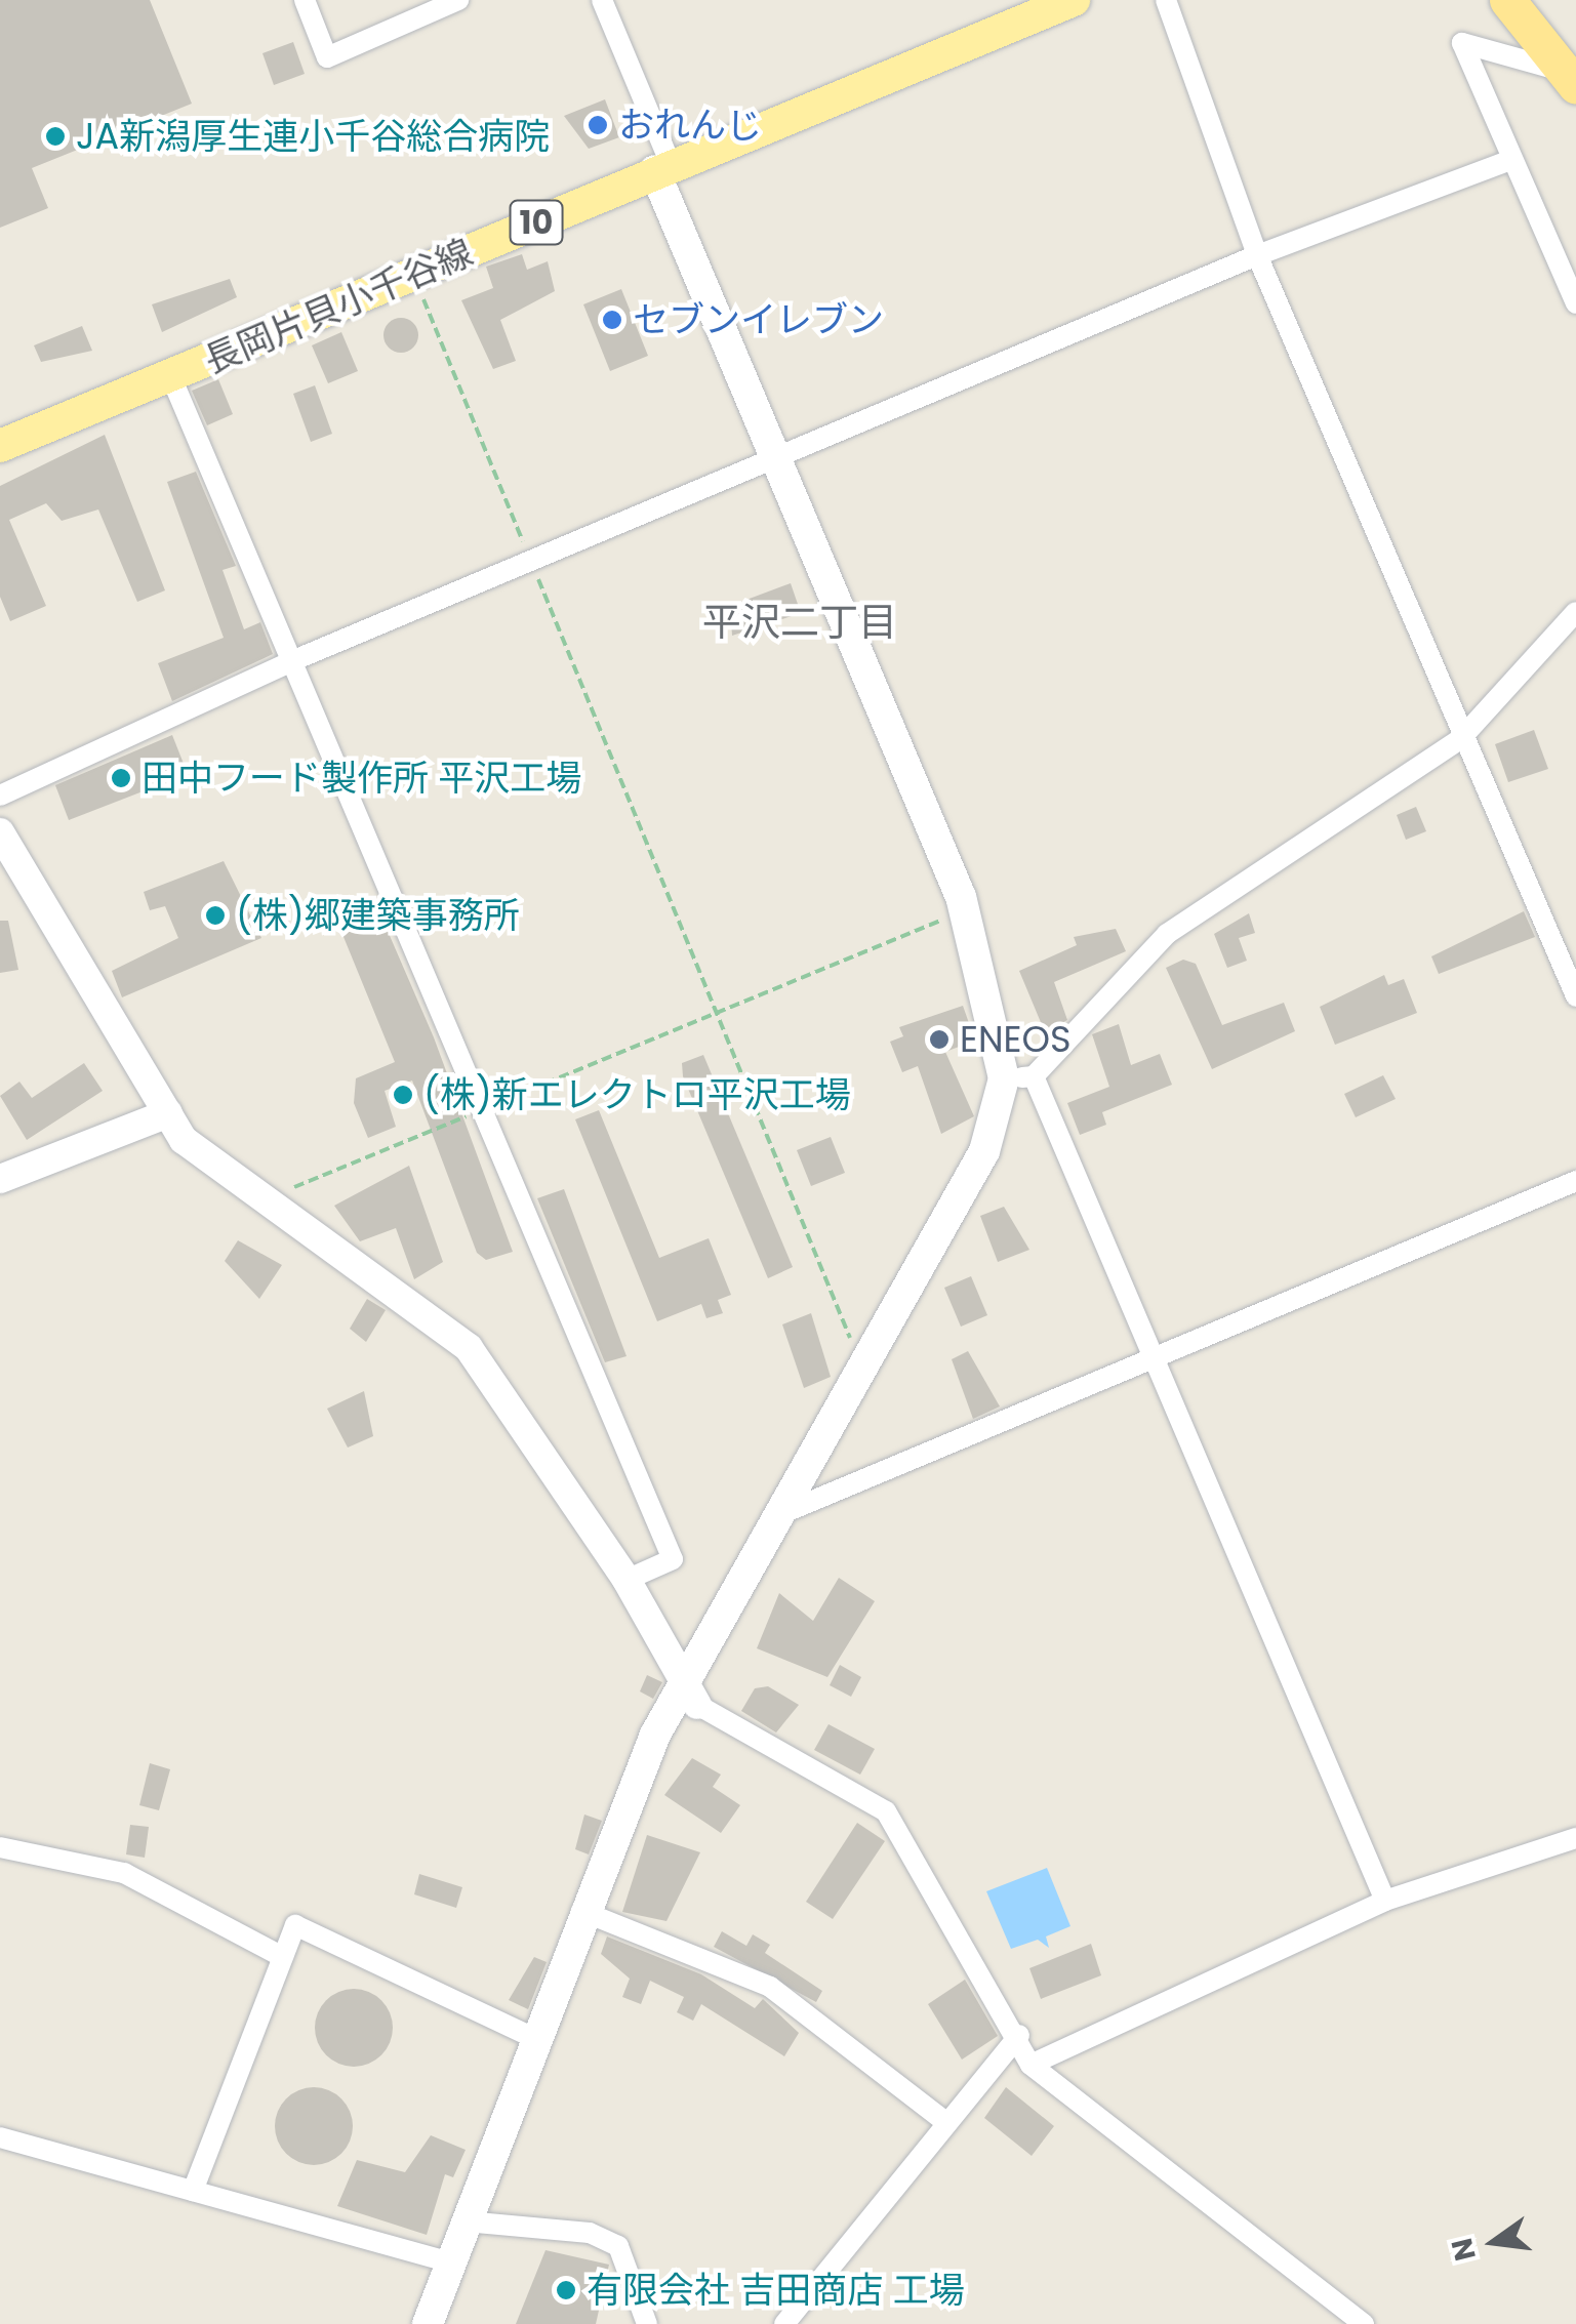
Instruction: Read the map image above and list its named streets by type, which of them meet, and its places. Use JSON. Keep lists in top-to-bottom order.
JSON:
{
  "streets": {
    "main road": ["10", "長岡片貝小千谷線"]
  },
  "districts": ["平沢二丁目"],
  "places": [
    "おれんじ",
    "JA新潟厚生連小千谷総合病院",
    "セブンイレブン",
    "田中フード製作所 平沢工場",
    "(株)郷建築事務所",
    "ENEOS",
    "(株)新エレクトロ平沢工場",
    "有限会社 吉田商店 工場"
  ],
  "north": "left"
}
